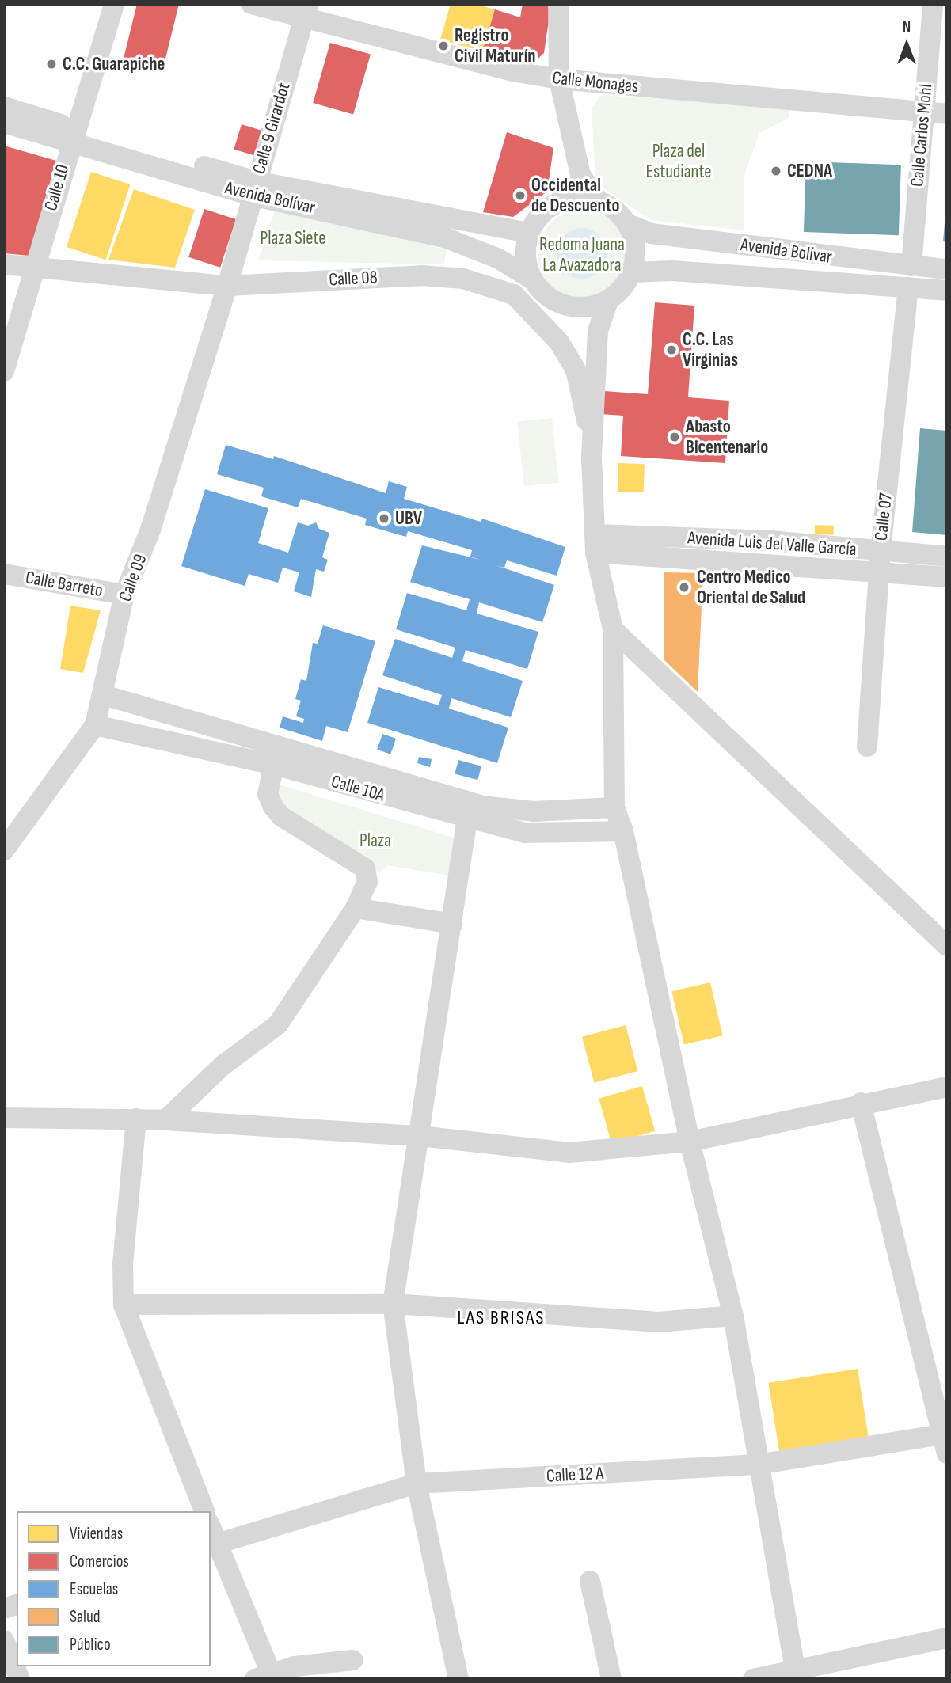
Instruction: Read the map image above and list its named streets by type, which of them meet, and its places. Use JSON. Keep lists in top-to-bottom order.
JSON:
{
  "streets": {
    "street": [
      "Calle Monagas",
      "Calle 9 Girardot",
      "Calle Carlos Mohl",
      "Calle 10",
      "Avenida Bolívar",
      "Calle 08",
      "Calle 07",
      "Avenida Luis del Valle García",
      "Calle 09",
      "Calle Barreto",
      "Calle 10A",
      "Calle 12 A"
    ]
  },
  "crossings": [
    ["Calle Monagas", "Calle 9 Girardot"],
    ["Calle Monagas", "Calle Carlos Mohl"],
    ["Calle 9 Girardot", "Avenida Bolívar"],
    ["Calle 9 Girardot", "Calle 08"],
    ["Calle 9 Girardot", "Calle 09"],
    ["Calle Carlos Mohl", "Avenida Bolívar"],
    ["Calle 10", "Avenida Bolívar"],
    ["Calle 10", "Calle 08"],
    ["Avenida Bolívar", "Calle 07"],
    ["Calle 08", "Calle 09"],
    ["Calle 07", "Avenida Luis del Valle García"],
    ["Calle 09", "Calle Barreto"],
    ["Calle 09", "Calle 10A"]
  ],
  "districts": ["LAS BRISAS"],
  "parks": [
    "Plaza del Estudiante",
    "Plaza Siete",
    "Redoma Juana La Avazadora",
    "Plaza"
  ],
  "places": [
    "Registro Civil Maturín",
    "C.C. Guarapiche",
    "CEDNA",
    "Occidental de Descuento",
    "C.C. Las Virginias",
    "Abasto Bicentenario",
    "UBV",
    "Centro Medico Oriental de Salud"
  ],
  "legend": [
    "Viviendas",
    "Comercios",
    "Escuelas",
    "Salud",
    "Público"
  ],
  "north": "top"
}
